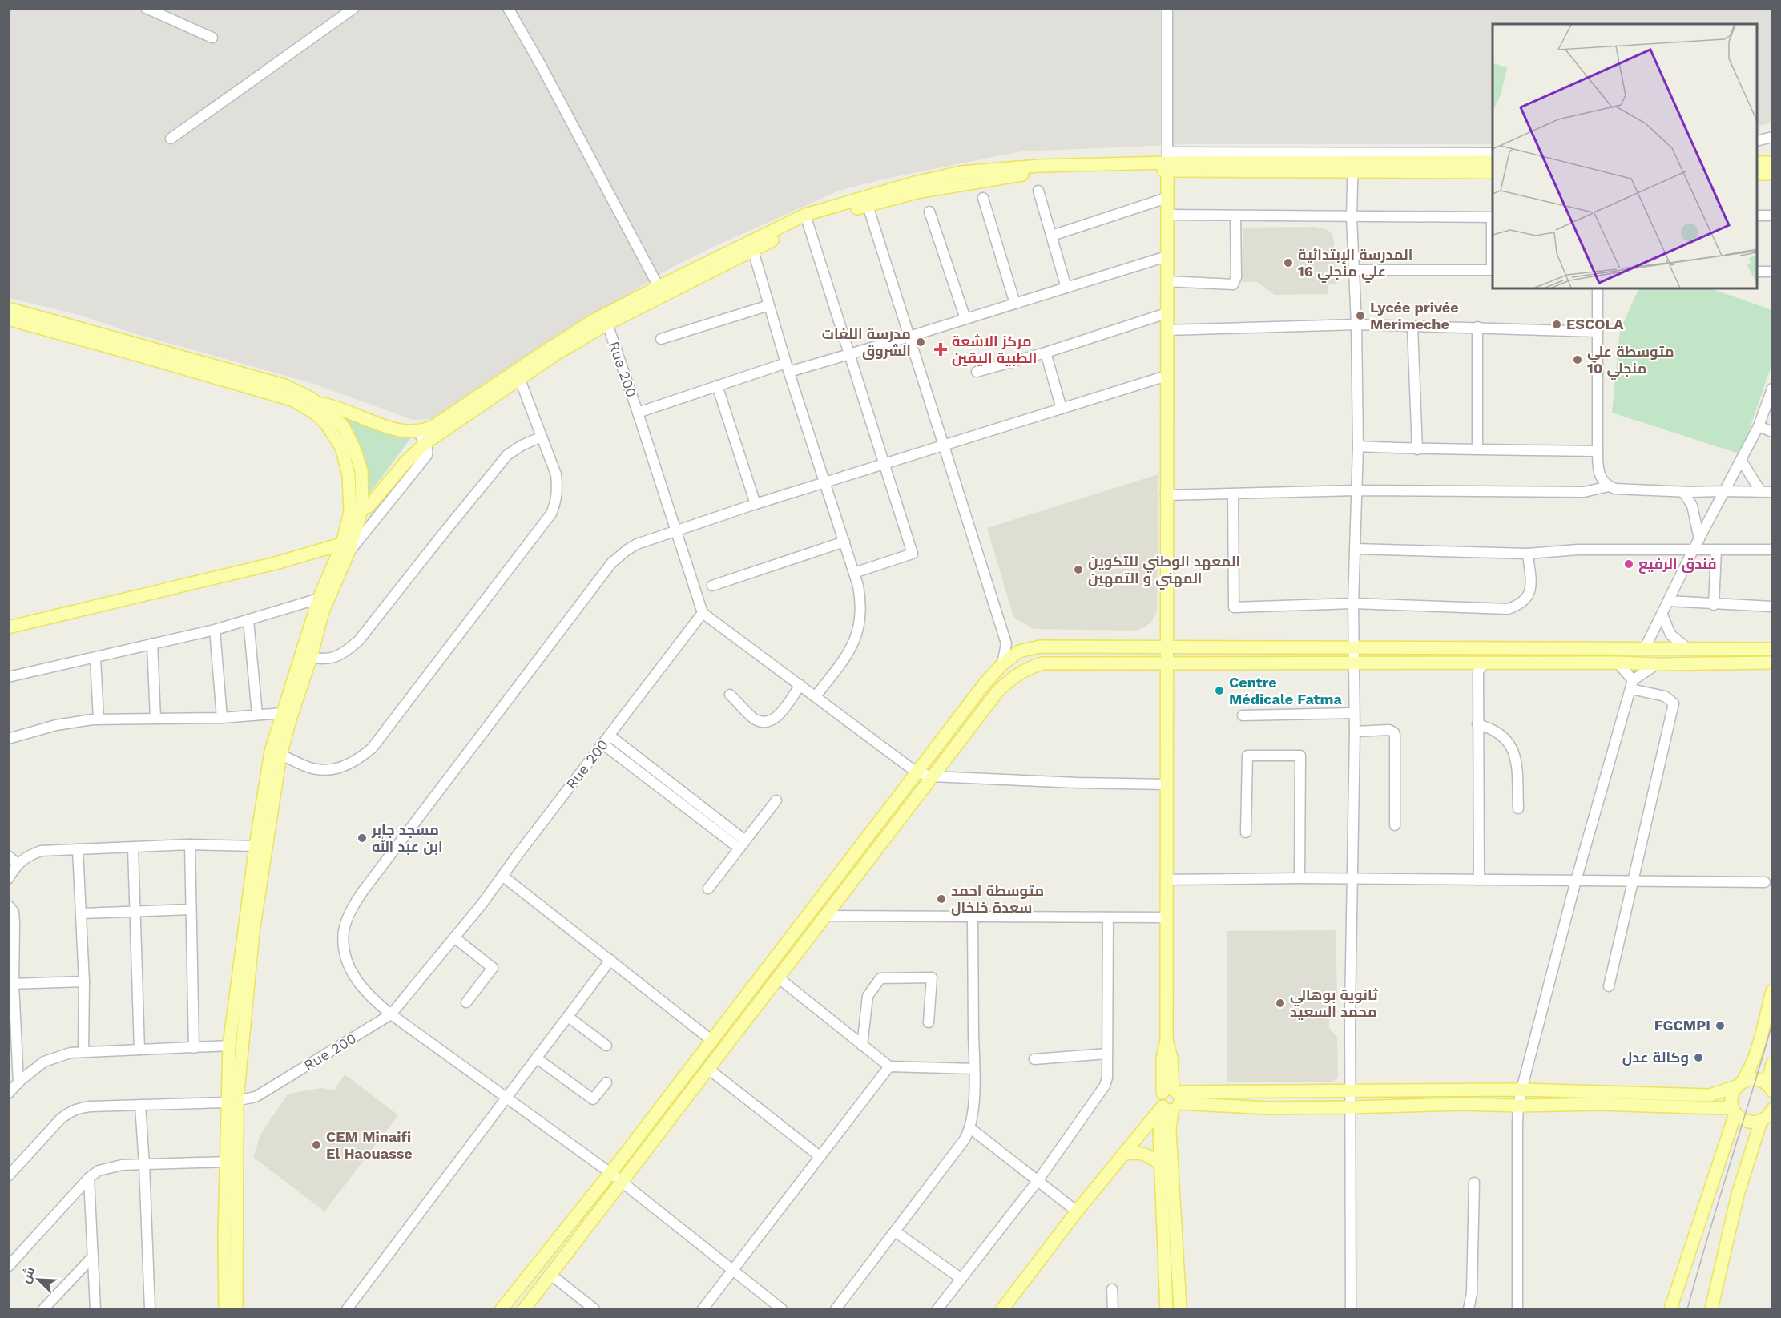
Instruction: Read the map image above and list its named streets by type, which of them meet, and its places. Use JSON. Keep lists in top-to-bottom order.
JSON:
{
  "streets": {
    "street": ["Rue 200"]
  },
  "places": {
    "other": [
      "المدرسة الإبتدائية علي منجلي 16",
      "Lycée privée Merimeche",
      "ESCOLA",
      "مدرسة اللغات الشروق",
      "متوسطة علي منجلي 10",
      "فندق الرفيع",
      "المعهد الوطني للتكوين المهني و التمهين",
      "Centre Médicale Fatma",
      "مسجد جابر ابن عبد الله",
      "متوسطة احمد سعدة خلخال",
      "ثانوية بوهالي محمد السعيد",
      "FGCMPI",
      "وكالة عدل",
      "CEM Minaifi El Haouasse"
    ],
    "health": ["مركز الاشعة الطبية اليقين"]
  },
  "north": "top left"
}
